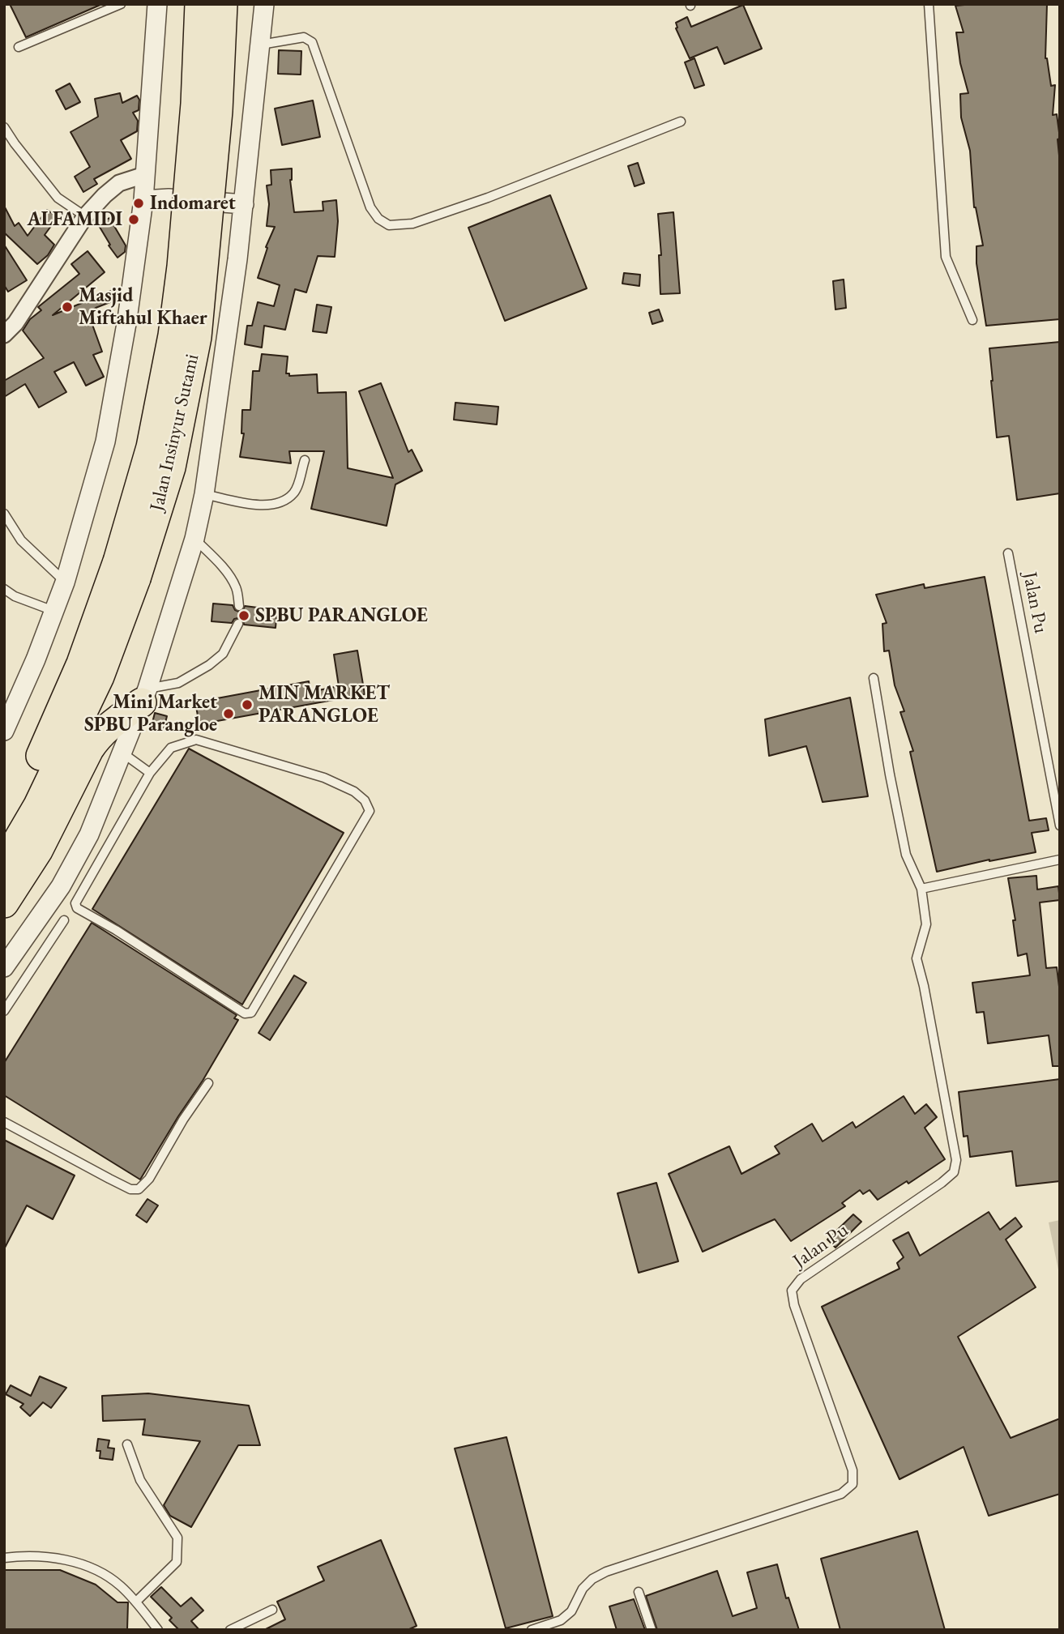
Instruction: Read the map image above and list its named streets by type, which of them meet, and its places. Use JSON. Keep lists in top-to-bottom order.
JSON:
{
  "streets": {
    "highway": ["Jalan Insinyur Sutami"],
    "lane": ["Jalan Pu"]
  },
  "places": [
    "Indomaret",
    "ALFAMIDI",
    "Masjid Miftahul Khaer",
    "SPBU PARANGLOE",
    "MIN MARKET PARANGLOE",
    "Mini Market SPBU Parangloe"
  ]
}
